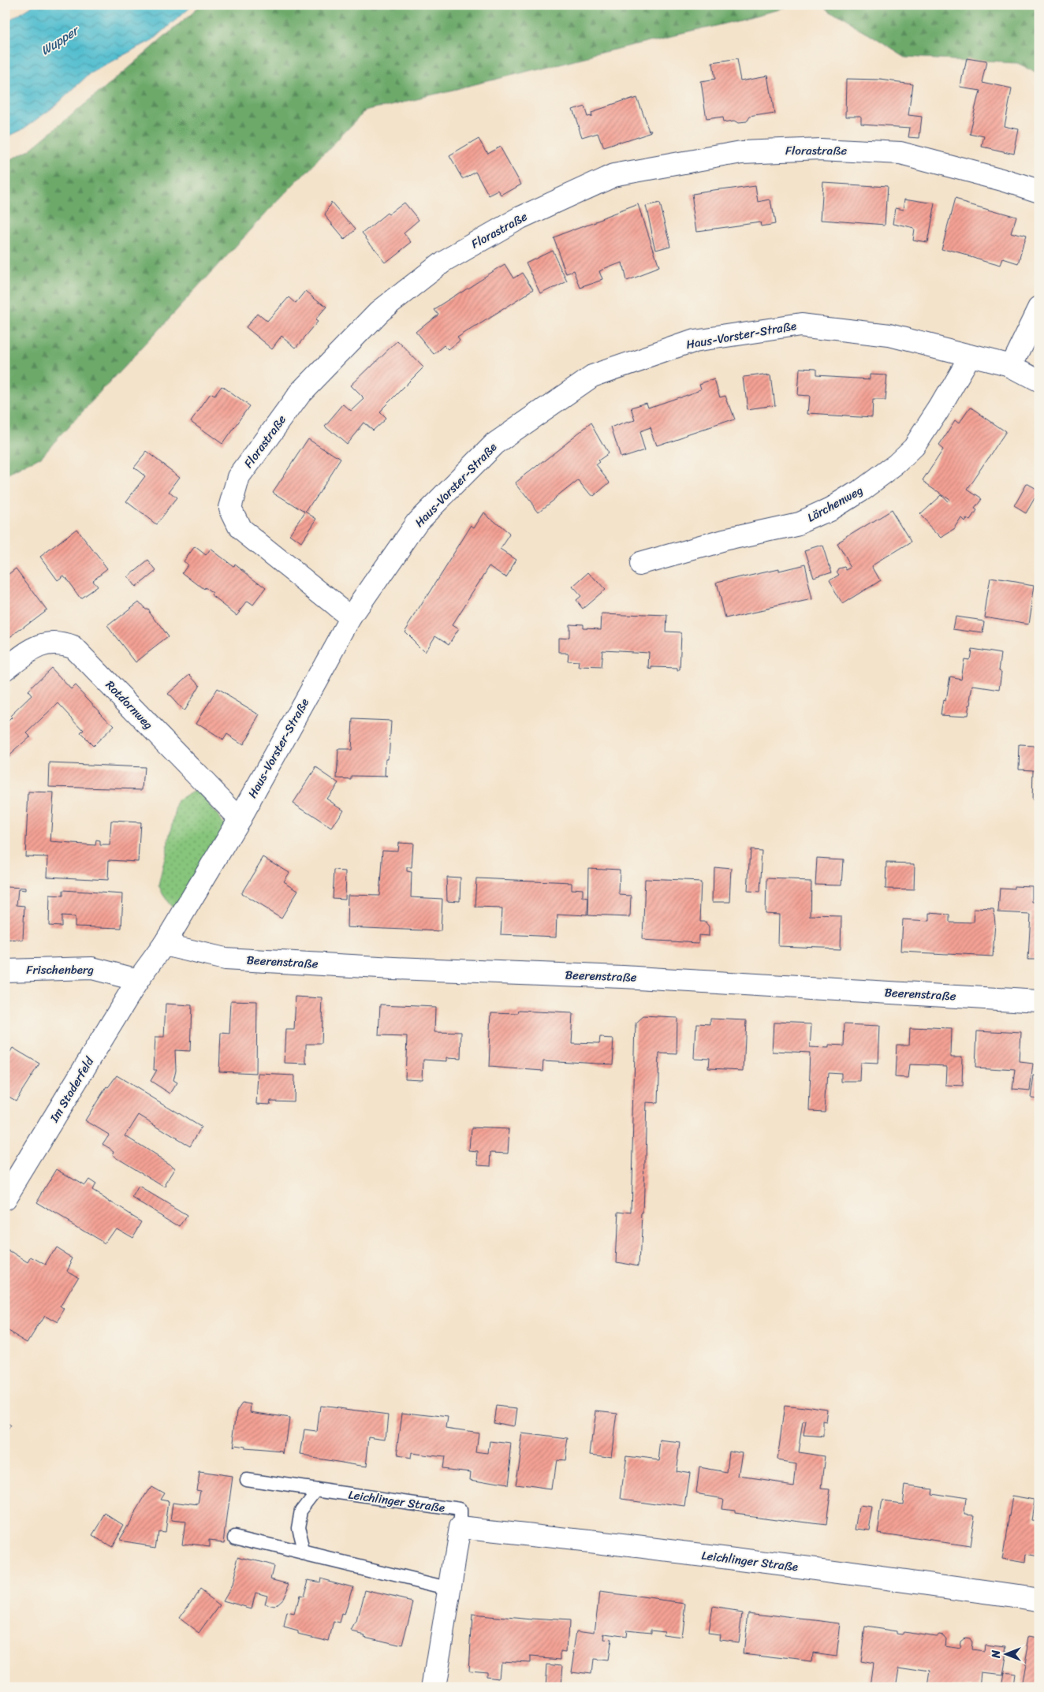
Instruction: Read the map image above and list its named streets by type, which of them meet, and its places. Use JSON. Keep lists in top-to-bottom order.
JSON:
{
  "streets": {
    "street": [
      "Florastraße",
      "Haus-Vorster-Straße",
      "Lärchenweg",
      "Rotdornweg",
      "Beerenstraße",
      "Frischenberg",
      "Im Staderfeld",
      "Leichlinger Straße"
    ]
  },
  "crossings": [
    ["Florastraße", "Haus-Vorster-Straße"],
    ["Haus-Vorster-Straße", "Lärchenweg"],
    ["Haus-Vorster-Straße", "Rotdornweg"],
    ["Haus-Vorster-Straße", "Beerenstraße"],
    ["Haus-Vorster-Straße", "Frischenberg"],
    ["Haus-Vorster-Straße", "Im Staderfeld"],
    ["Frischenberg", "Im Staderfeld"]
  ],
  "water": ["Wupper"],
  "north": "left"
}
